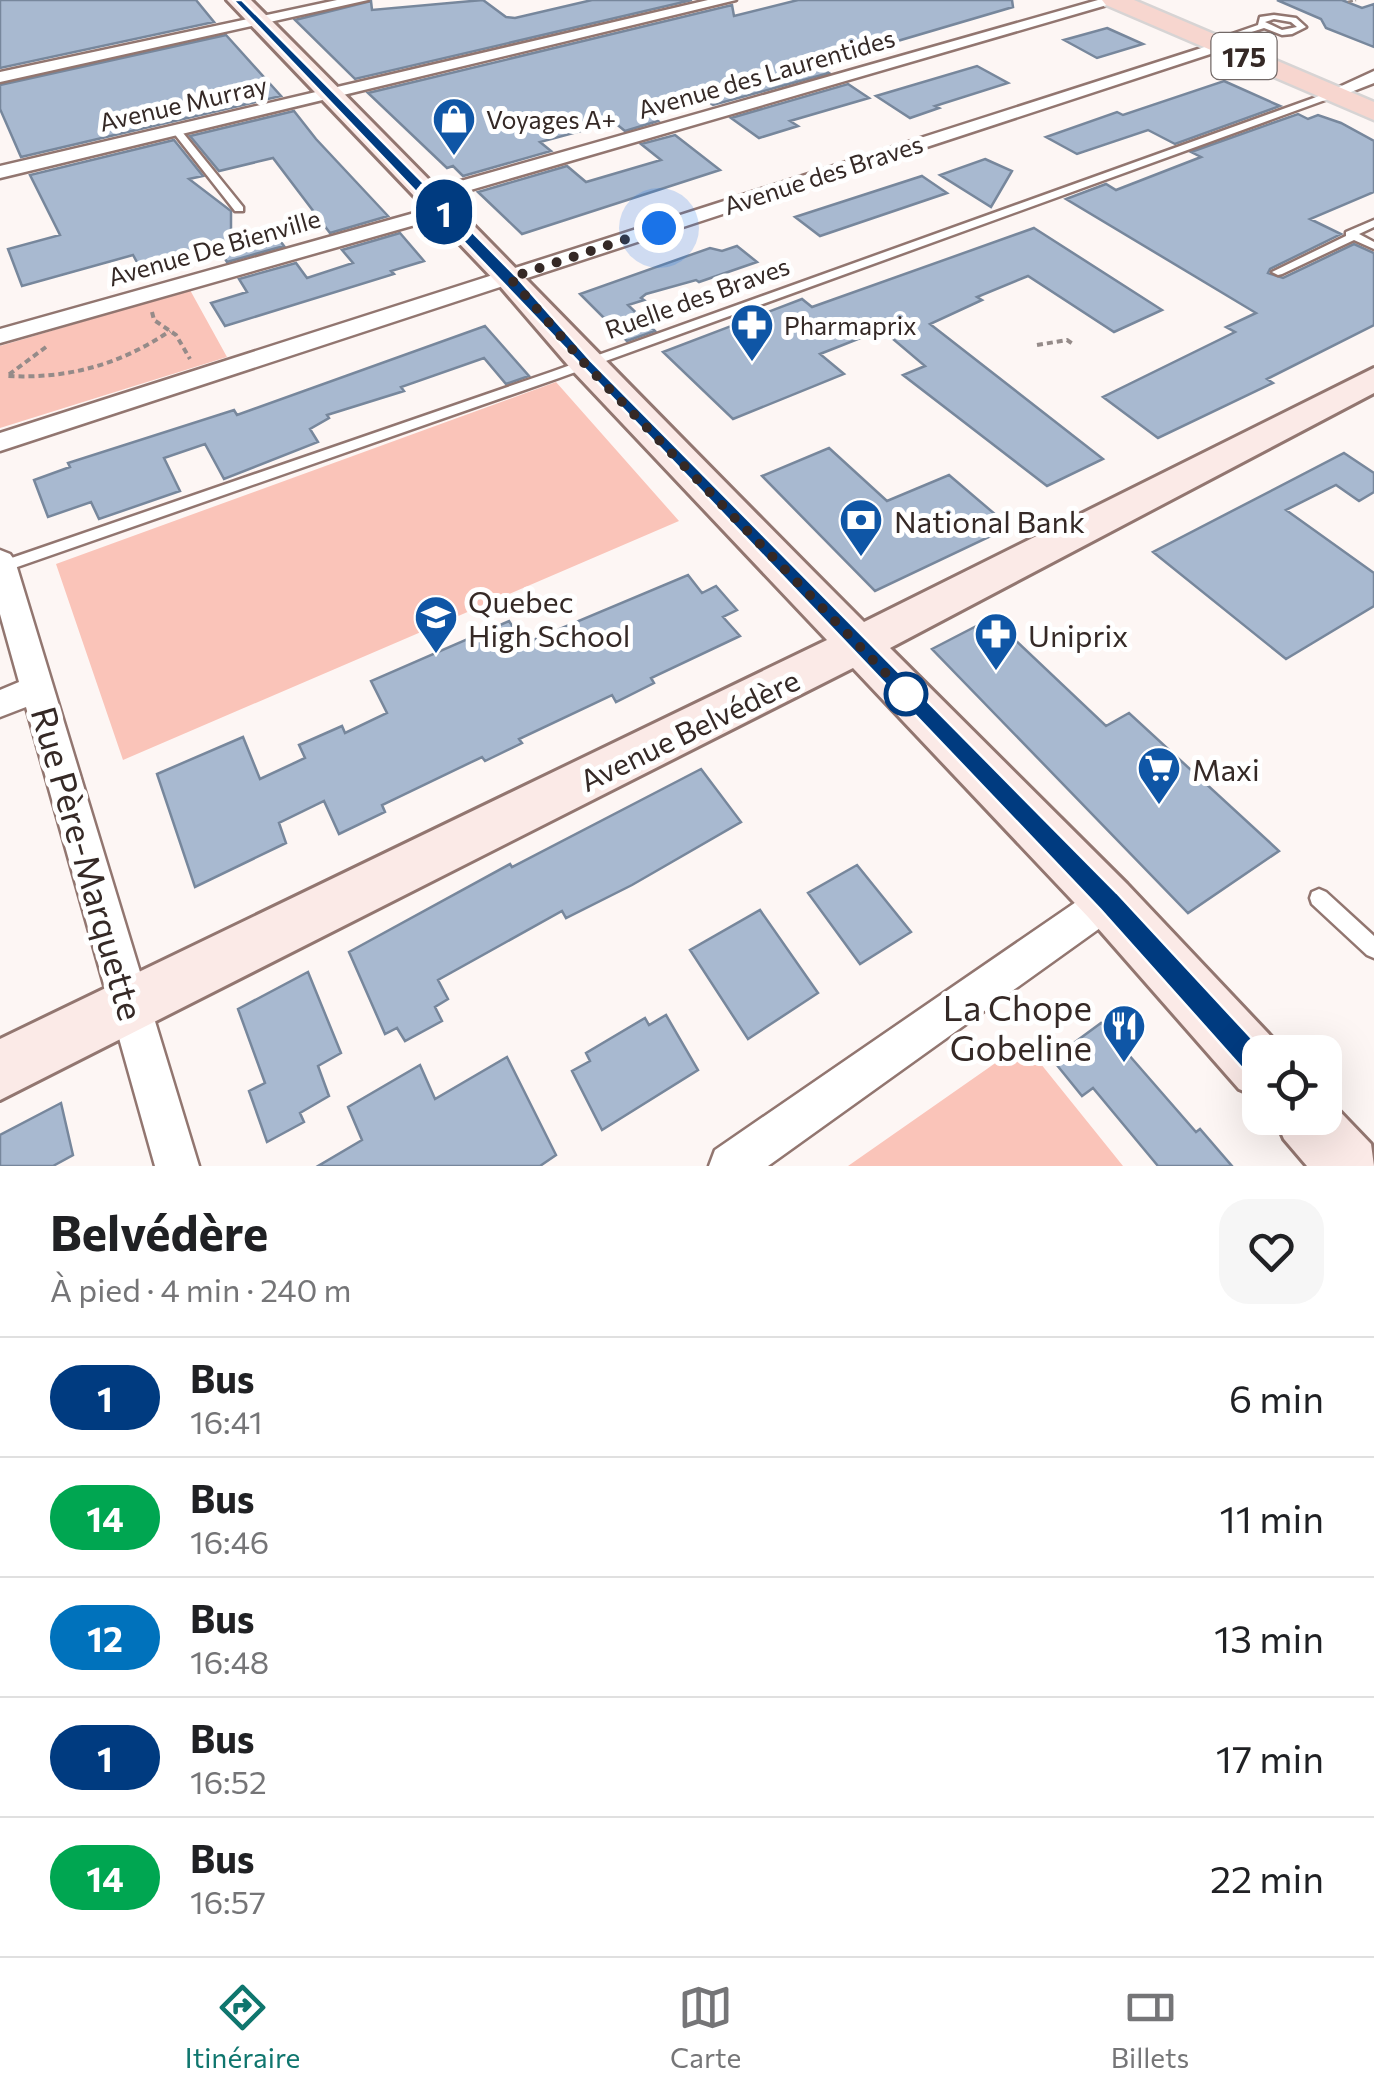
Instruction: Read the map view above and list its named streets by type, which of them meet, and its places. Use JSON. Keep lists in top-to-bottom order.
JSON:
{
  "streets": {
    "main road": ["175", "Avenue Belvédère"],
    "street": [
      "Avenue des Laurentides",
      "Avenue Murray",
      "Avenue des Braves",
      "Avenue De Bienville",
      "Rue Père-Marquette"
    ],
    "lane": ["Ruelle des Braves"]
  },
  "crossings": [
    ["175", "Avenue des Laurentides"],
    ["175", "Avenue des Braves"],
    ["175", "Ruelle des Braves"],
    ["Avenue des Laurentides", "Avenue De Bienville"],
    ["Ruelle des Braves", "Rue Père-Marquette"],
    ["Avenue Belvédère", "Rue Père-Marquette"]
  ],
  "places": {
    "shop": ["Voyages A+"],
    "pharmacy": ["Pharmaprix", "Uniprix"],
    "bank": ["National Bank"],
    "school or university": ["Quebec High School"],
    "supermarket": ["Maxi"],
    "restaurant": ["La Chope Gobeline"]
  },
  "lines": ["bus line 1"],
  "page": {
    "on_map": "1",
    "heading": ["Belvédère", "À pied · 4 min · 240 m"],
    "list": [
      {
        "mark": "1",
        "name": "Bus",
        "note": "16:41",
        "value": "6 min"
      },
      {
        "mark": "14",
        "name": "Bus",
        "note": "16:46",
        "value": "11 min"
      },
      {
        "mark": "12",
        "name": "Bus",
        "note": "16:48",
        "value": "13 min"
      },
      {
        "mark": "1",
        "name": "Bus",
        "note": "16:52",
        "value": "17 min"
      },
      {
        "mark": "14",
        "name": "Bus",
        "note": "16:57",
        "value": "22 min"
      }
    ],
    "tabs": ["Itinéraire", "Carte", "Billets"]
  }
}
